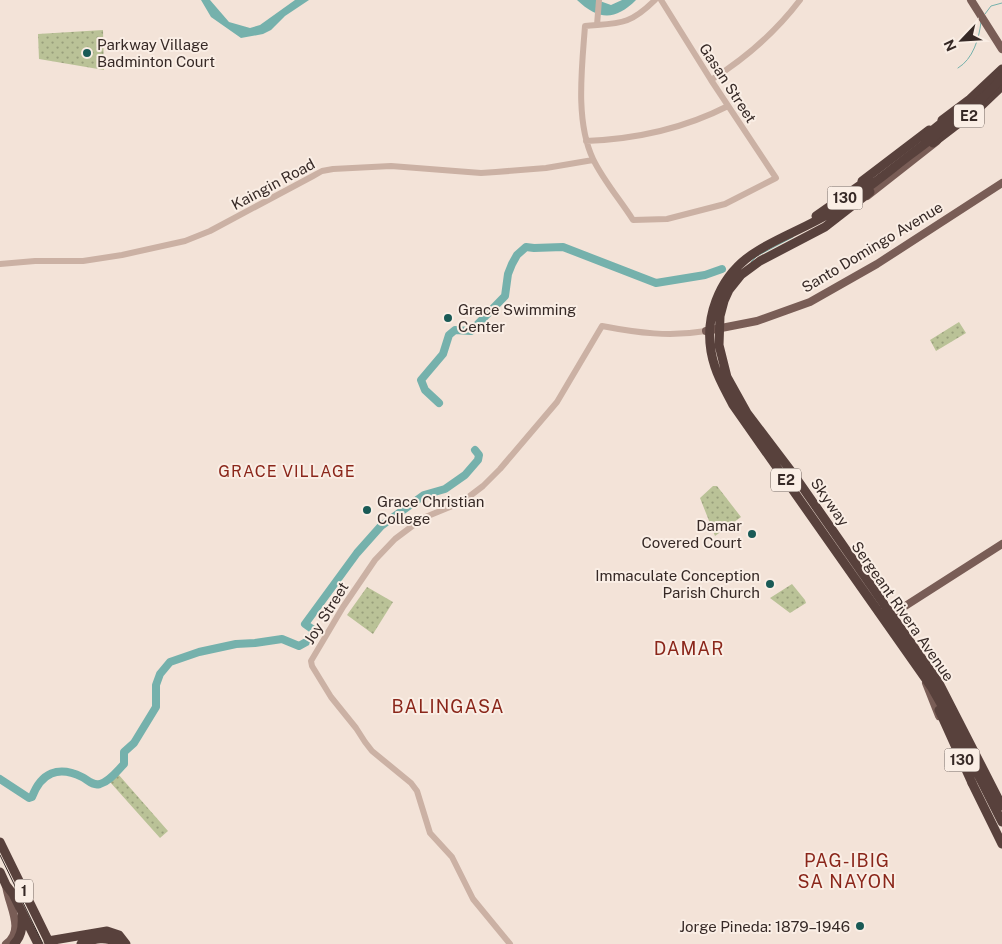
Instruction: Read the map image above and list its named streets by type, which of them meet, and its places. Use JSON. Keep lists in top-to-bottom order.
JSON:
{
  "streets": {
    "highway": ["E2", "Skyway", "1"],
    "main road": ["130", "Santo Domingo Avenue", "Sergeant Rivera Avenue"],
    "street": ["Gasan Street", "Kaingin Road", "Joy Street"]
  },
  "crossings": [
    ["Gasan Street", "Kaingin Road"],
    ["130", "Santo Domingo Avenue"],
    ["130", "Skyway"],
    ["130", "Sergeant Rivera Avenue"],
    ["Santo Domingo Avenue", "Sergeant Rivera Avenue"],
    ["Santo Domingo Avenue", "Joy Street"],
    ["Skyway", "Sergeant Rivera Avenue"]
  ],
  "districts": [
    "GRACE VILLAGE",
    "DAMAR",
    "BALINGASA",
    "PAG-IBIG SA NAYON"
  ],
  "places": [
    "Parkway Village Badminton Court",
    "Grace Swimming Center",
    "Grace Christian College",
    "Damar Covered Court",
    "Immaculate Conception Parish Church",
    "Jorge Pineda: 1879–1946"
  ],
  "north": "bottom left"
}
